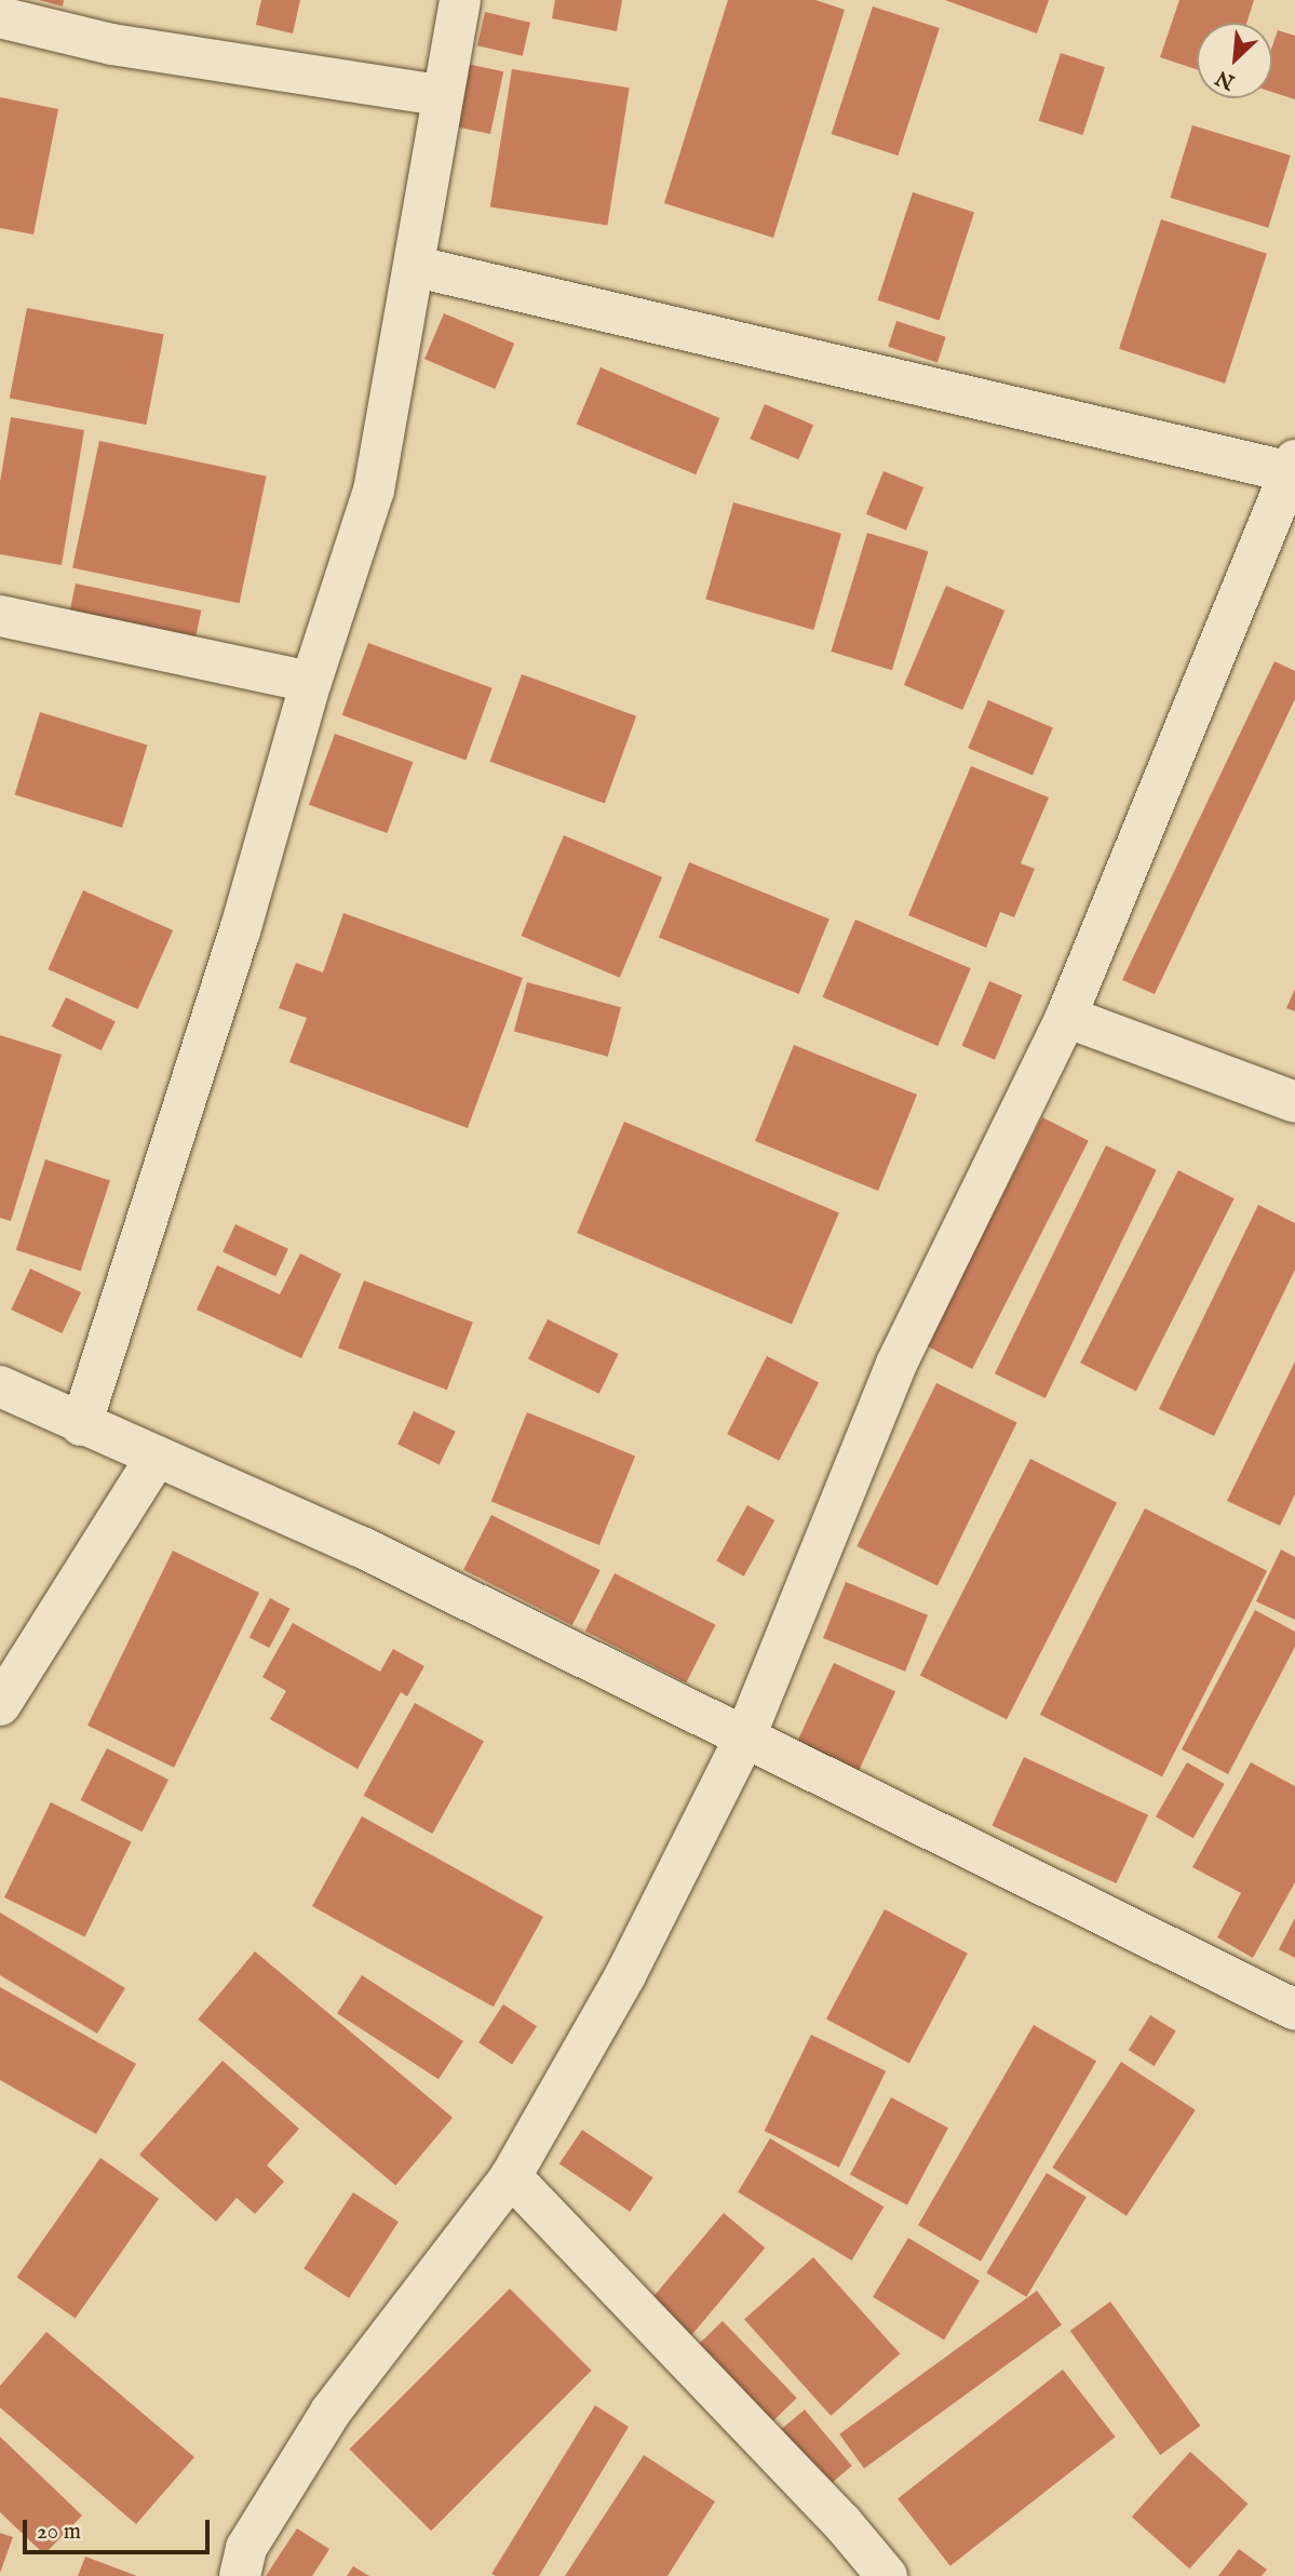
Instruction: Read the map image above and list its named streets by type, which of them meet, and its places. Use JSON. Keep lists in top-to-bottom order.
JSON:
{
  "scale_bar": "20 m",
  "north": "bottom left"
}
